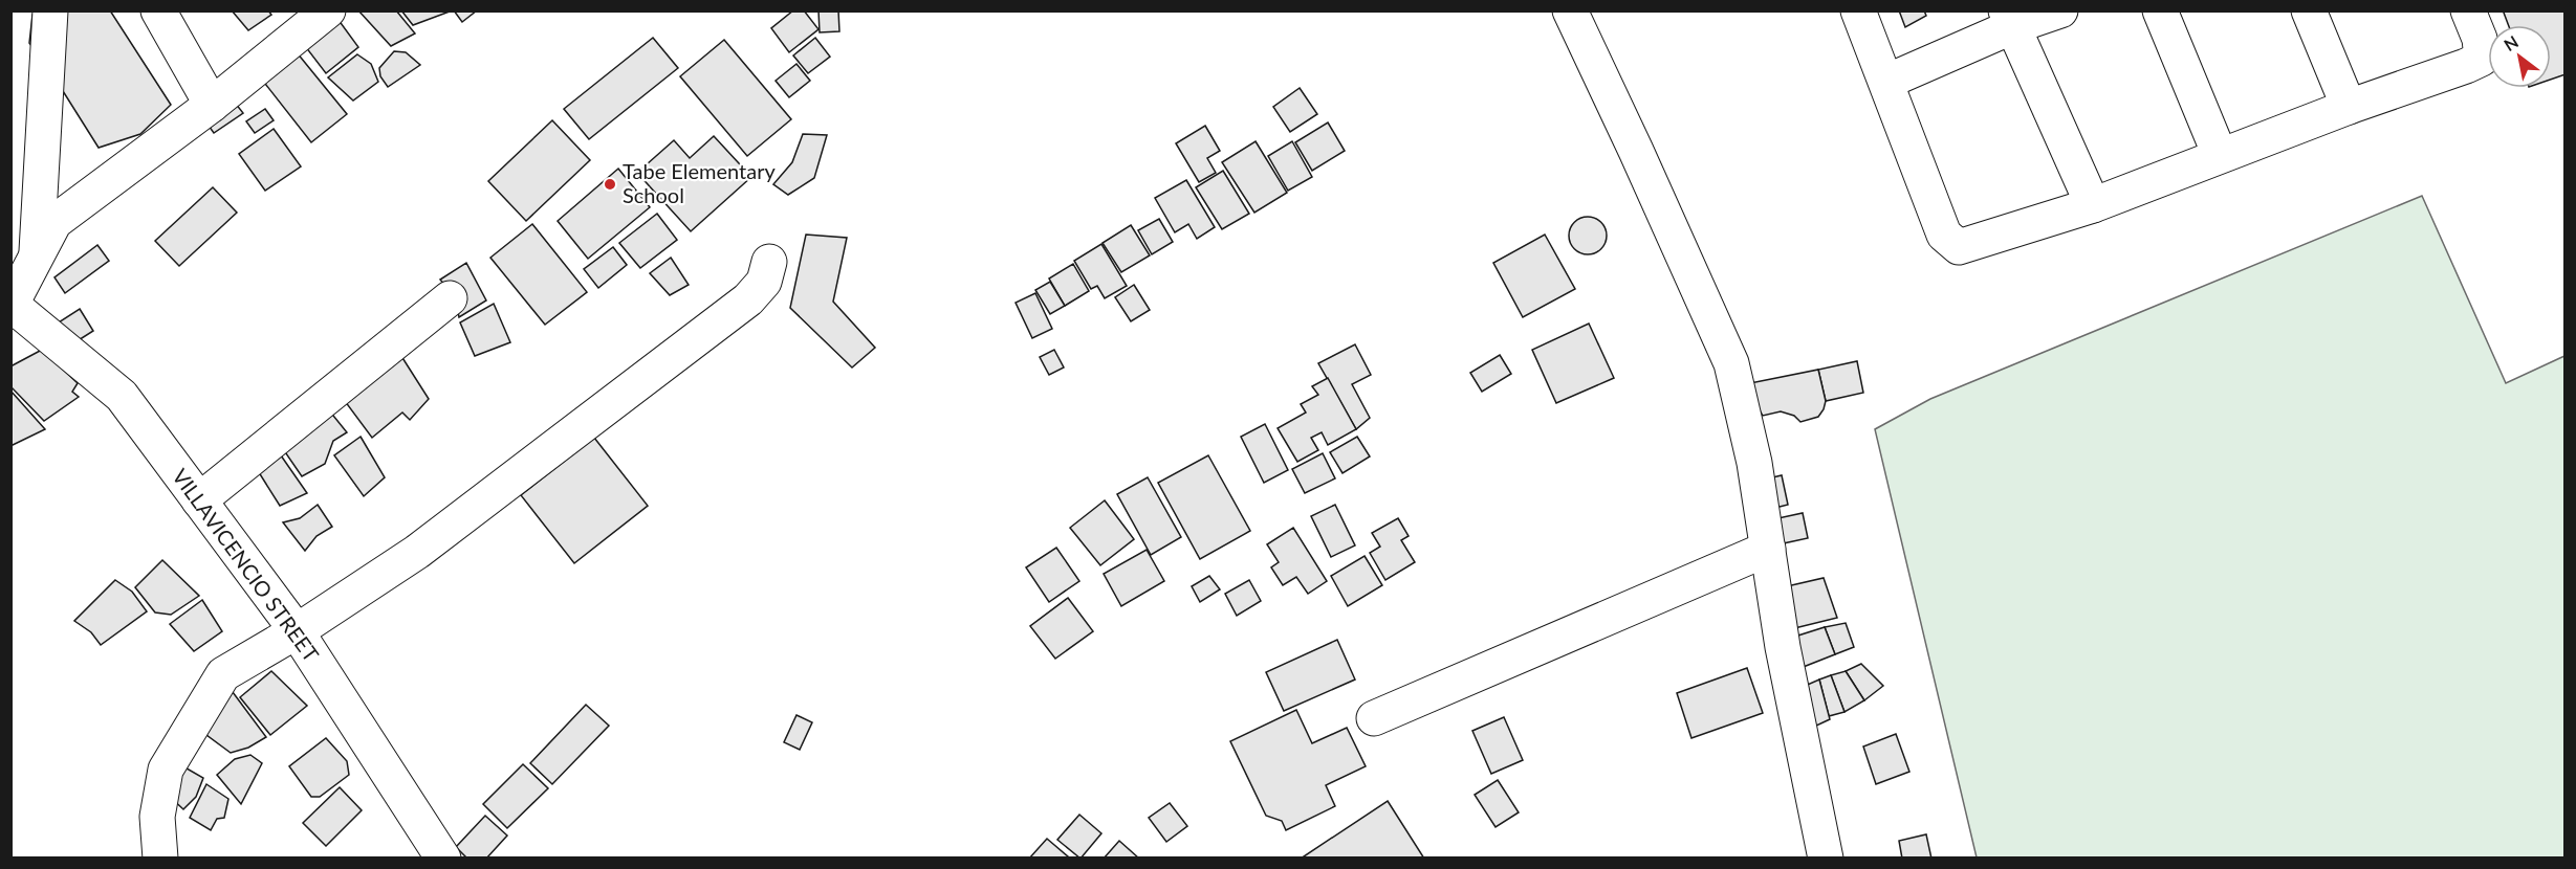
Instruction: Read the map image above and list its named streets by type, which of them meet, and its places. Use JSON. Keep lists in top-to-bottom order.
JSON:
{
  "streets": {
    "street": ["VILLAVICENCIO STREET"]
  },
  "places": ["Tabe Elementary School"],
  "north": "top left"
}
